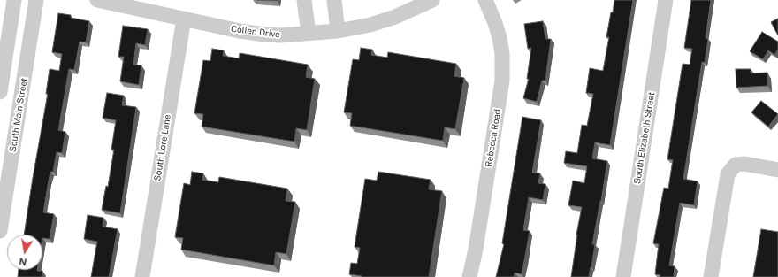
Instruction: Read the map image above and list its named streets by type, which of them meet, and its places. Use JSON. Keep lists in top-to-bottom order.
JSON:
{
  "streets": {
    "street": [
      "Collen Drive",
      "South Main Street",
      "Rebecca Road",
      "South Elizabeth Street",
      "South Lore Lane"
    ]
  },
  "crossings": [
    ["Collen Drive", "South Lore Lane"]
  ],
  "north": "bottom"
}
